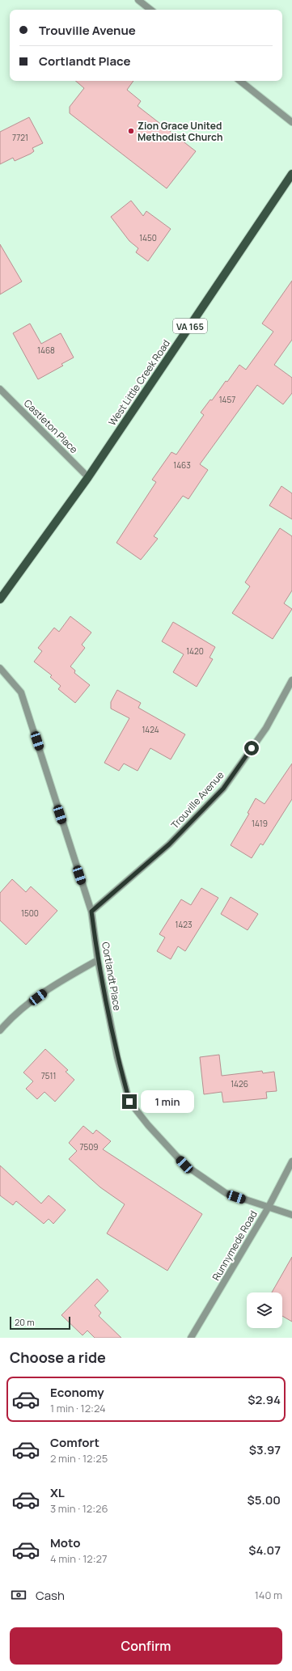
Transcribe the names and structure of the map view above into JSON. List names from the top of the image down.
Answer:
{
  "streets": {
    "main road": ["VA 165", "West Little Creek Road"],
    "street": [
      "Castleton Place",
      "Trouville Avenue",
      "Cortlandt Place",
      "Runnymede Road"
    ]
  },
  "crossings": [
    ["West Little Creek Road", "Castleton Place"],
    ["Trouville Avenue", "Cortlandt Place"],
    ["Cortlandt Place", "Runnymede Road"]
  ],
  "places": ["Zion Grace United Methodist Church"],
  "house_numbers": [
    "7721",
    "1450",
    "1468",
    "1457",
    "1463",
    "1420",
    "1424",
    "1419",
    "1500",
    "1423",
    "7511",
    "1426",
    "7509"
  ],
  "scale_bar": "20 m",
  "page": {
    "banner": ["Trouville Avenue", "Cortlandt Place"],
    "bubble": "1 min",
    "scale": "20 m",
    "heading": "Choose a ride",
    "list": [
      {
        "name": "Economy",
        "note": "1 min · 12:24",
        "value": "$2.94"
      },
      {
        "name": "Comfort",
        "note": "2 min · 12:25",
        "value": "$3.97"
      },
      {
        "name": "XL",
        "note": "3 min · 12:26",
        "value": "$5.00"
      },
      {
        "name": "Moto",
        "note": "4 min · 12:27",
        "value": "$4.07"
      }
    ],
    "pay": ["Cash", "140 m"],
    "buttons": "Confirm"
  }
}
